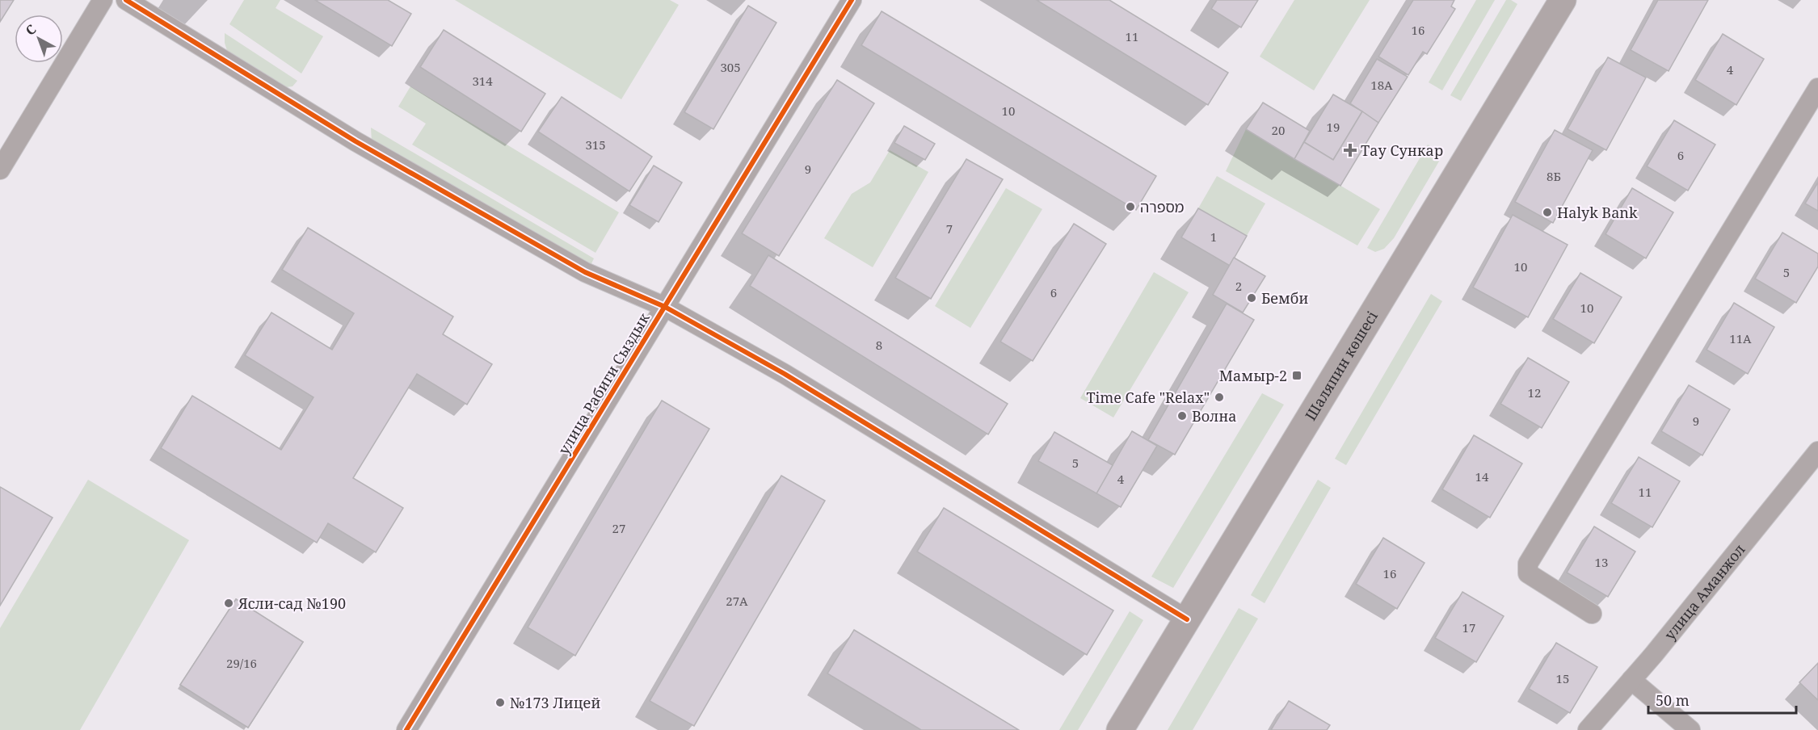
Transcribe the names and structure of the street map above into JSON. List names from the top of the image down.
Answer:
{
  "streets": {
    "main road": ["Шаляпин көшесі"],
    "street": ["улица Рабиги Сыздык", "улица Аманжол"]
  },
  "places": {
    "health": ["Тау Сункар"],
    "other": [
      "מספרה",
      "Halyk Bank",
      "Бемби",
      "Time Cafe \"Relax\"",
      "Волна",
      "Ясли-сад №190",
      "№173 Лицей"
    ],
    "transit": ["Мамыр-2"]
  },
  "house_numbers": [
    "16",
    "11",
    "305",
    "4",
    "314",
    "18А",
    "10",
    "19",
    "20",
    "315",
    "6",
    "9",
    "8Б",
    "7",
    "1",
    "10",
    "5",
    "2",
    "6",
    "10",
    "11А",
    "8",
    "12",
    "9",
    "5",
    "14",
    "4",
    "11",
    "27",
    "13",
    "16",
    "27А",
    "17",
    "29/16",
    "15"
  ],
  "scale_bar": "50 m",
  "north": "top left"
}
